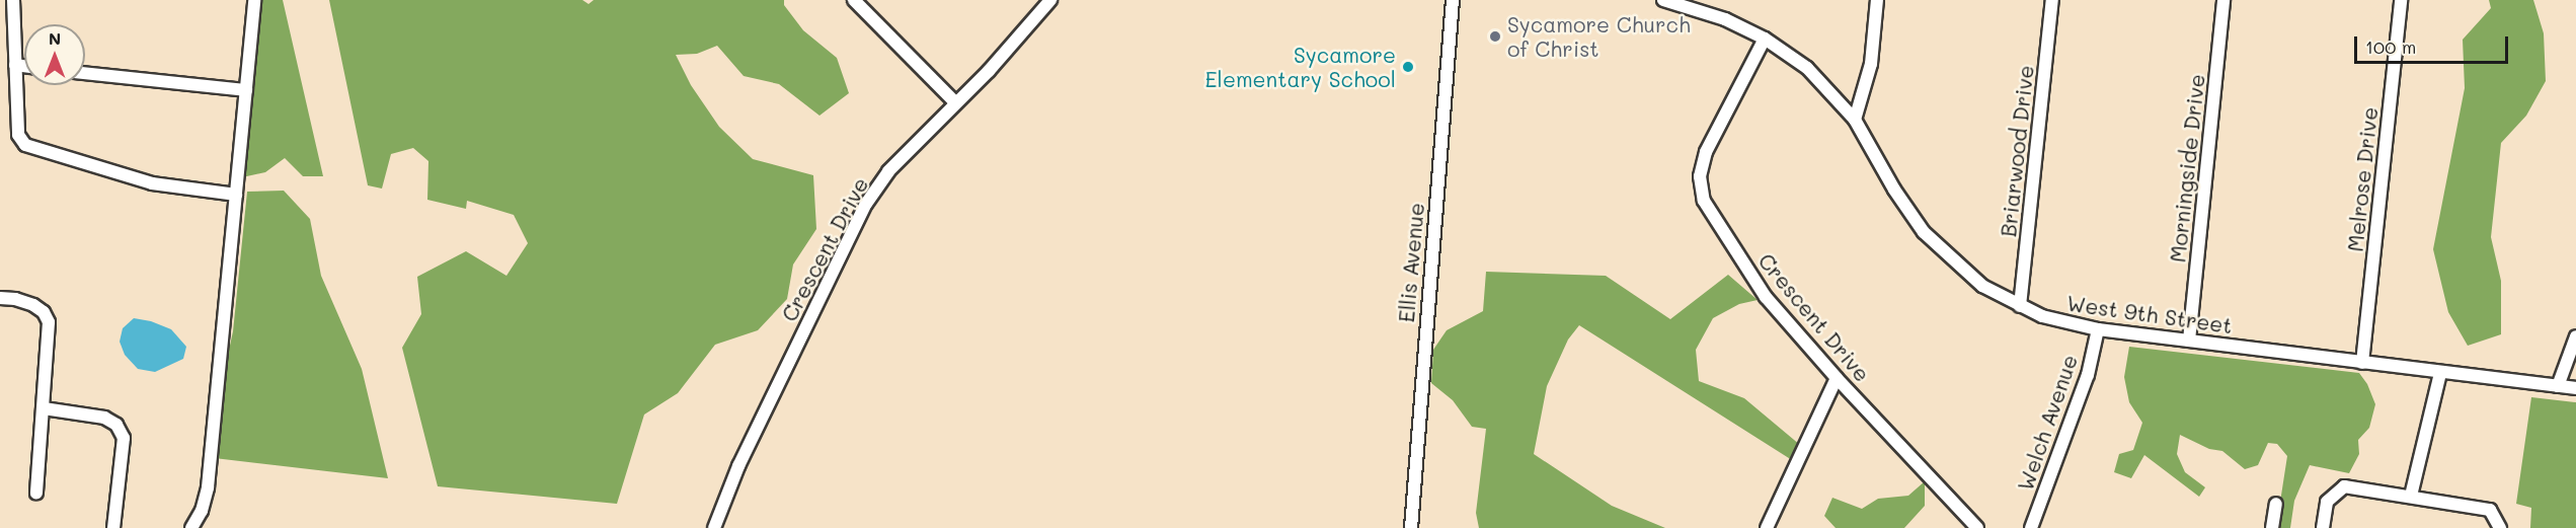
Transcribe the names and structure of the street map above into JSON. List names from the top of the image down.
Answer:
{
  "streets": {
    "street": [
      "Briarwood Drive",
      "Morningside Drive",
      "Melrose Drive",
      "Crescent Drive",
      "Ellis Avenue",
      "West 9th Street",
      "Welch Avenue"
    ]
  },
  "crossings": [
    ["Briarwood Drive", "West 9th Street"],
    ["Morningside Drive", "West 9th Street"],
    ["Melrose Drive", "West 9th Street"],
    ["Crescent Drive", "West 9th Street"],
    ["West 9th Street", "Welch Avenue"]
  ],
  "places": ["Sycamore Church of Christ", "Sycamore Elementary School"],
  "scale_bar": "100 m",
  "north": "top"
}
